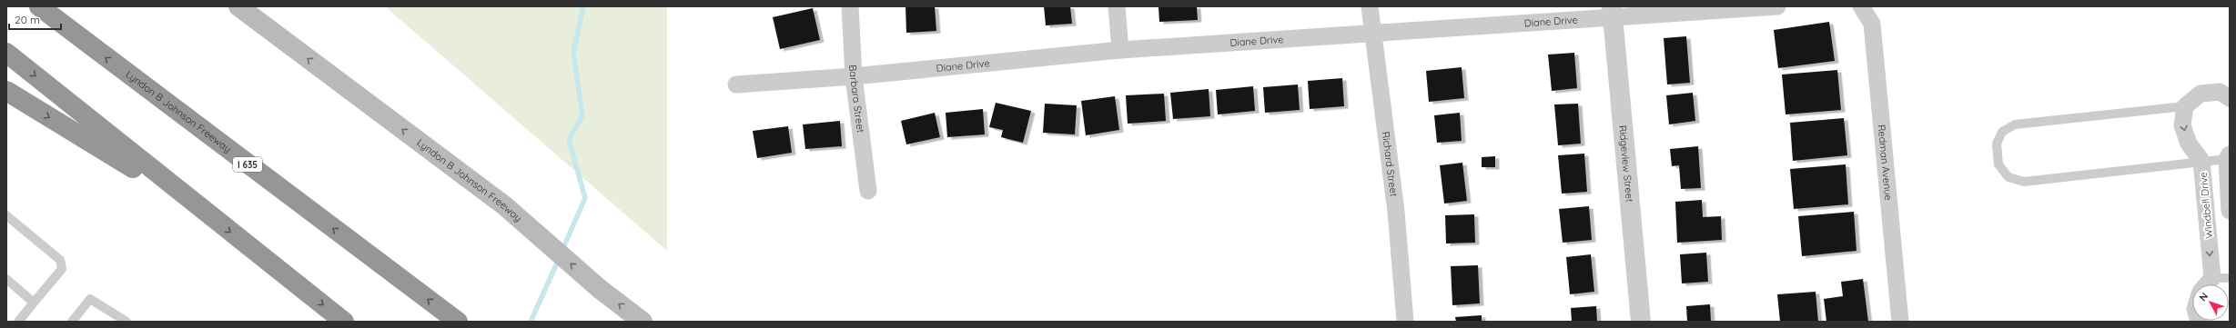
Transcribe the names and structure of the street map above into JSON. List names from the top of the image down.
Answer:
{
  "streets": {
    "highway": ["Lyndon B Johnson Freeway", "I 635"],
    "street": [
      "Diane Drive",
      "Barbara Street",
      "Redman Avenue",
      "Richard Street",
      "Ridgeview Street",
      "Windbell Drive"
    ]
  },
  "crossings": [
    ["Diane Drive", "Barbara Street"],
    ["Diane Drive", "Richard Street"],
    ["Diane Drive", "Ridgeview Street"]
  ],
  "one_way": ["Windbell Drive"],
  "scale_bar": "20 m",
  "north": "top left"
}
